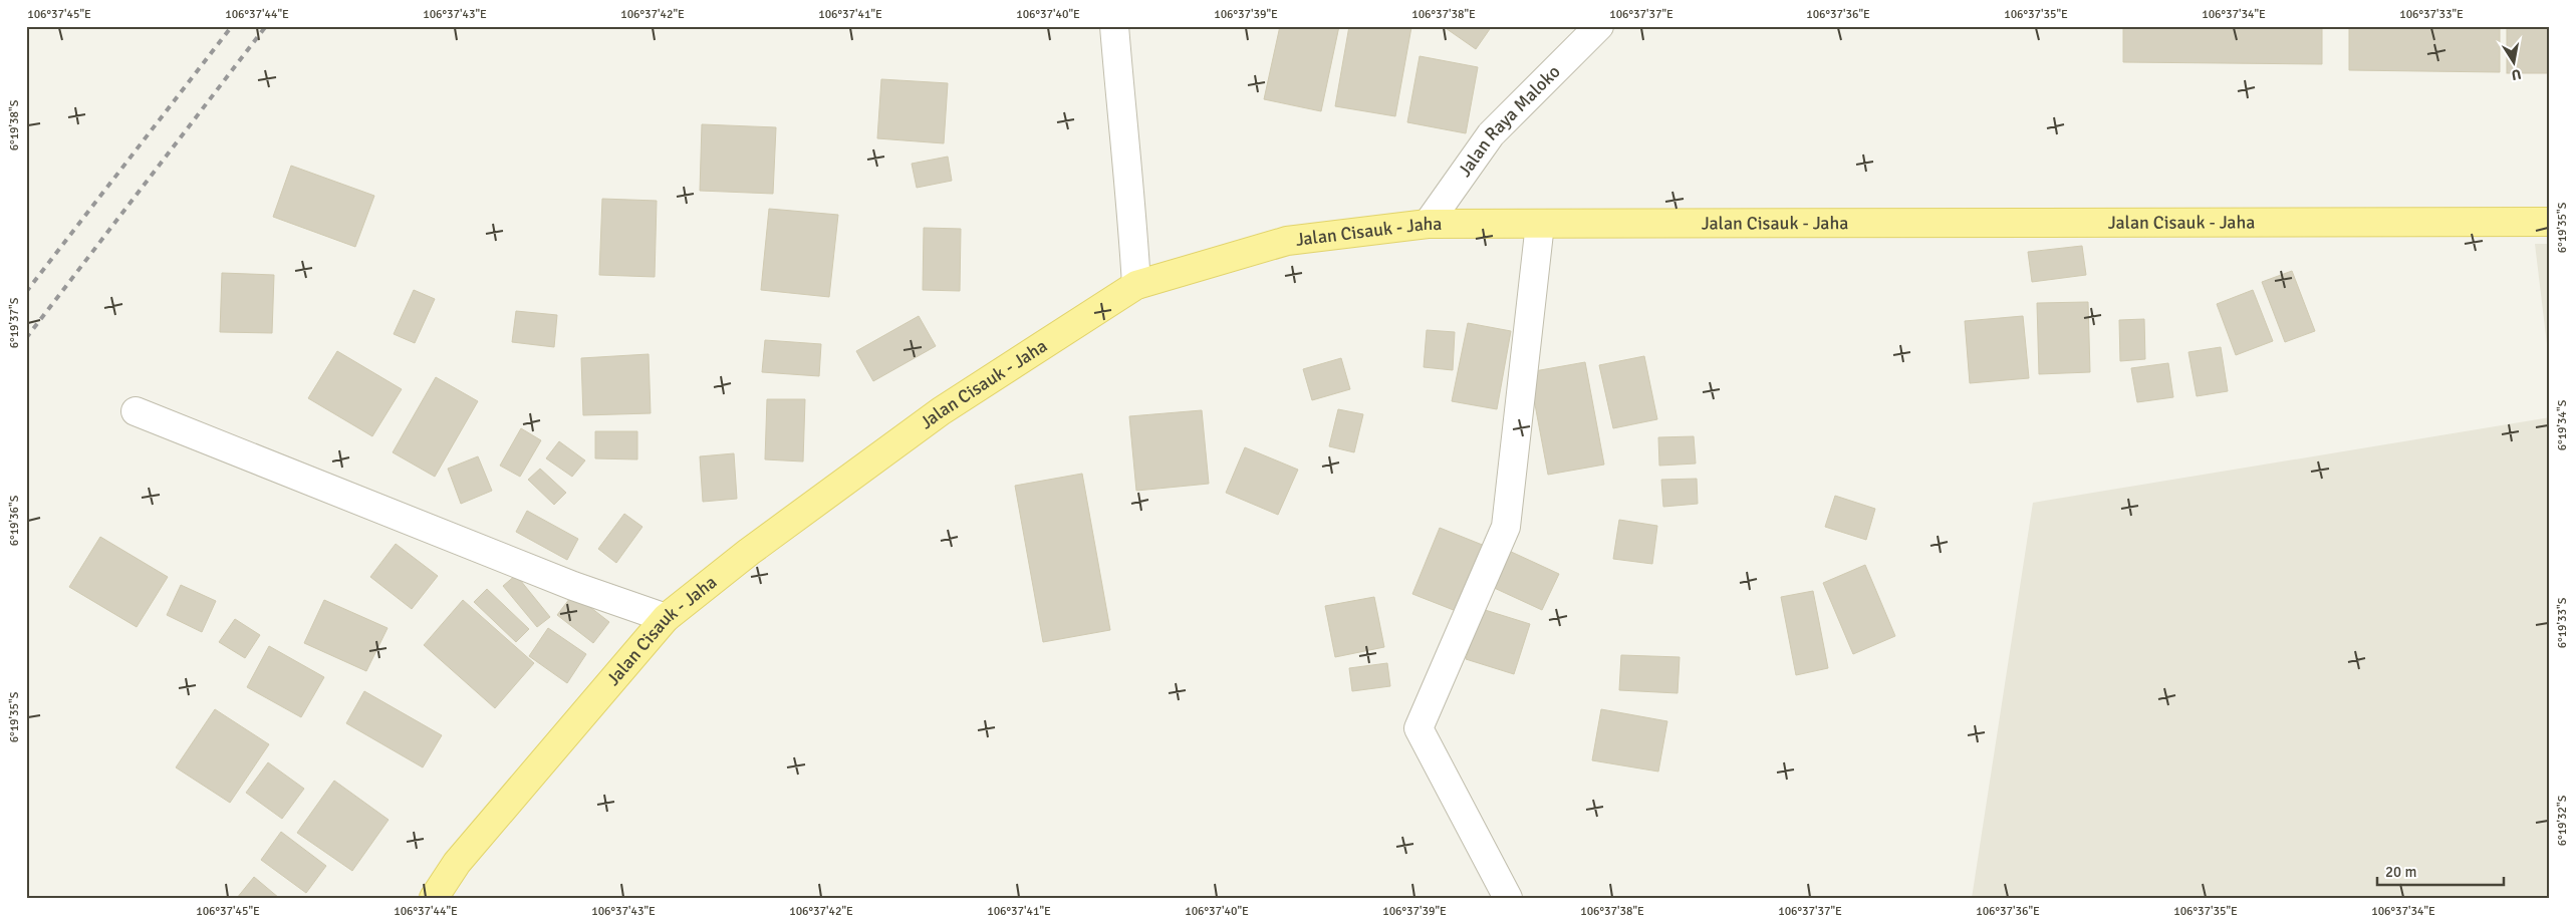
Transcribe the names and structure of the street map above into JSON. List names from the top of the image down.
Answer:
{
  "streets": {
    "main road": ["Jalan Cisauk - Jaha"],
    "street": ["Jalan Raya Maloko"]
  },
  "crossings": [
    ["Jalan Raya Maloko", "Jalan Cisauk - Jaha"]
  ],
  "scale_bar": "20 m",
  "north": "bottom",
  "coordinates": [
    "106°37'45\"E",
    "106°37'44\"E",
    "106°37'43\"E",
    "106°37'42\"E",
    "106°37'41\"E",
    "106°37'40\"E",
    "106°37'39\"E",
    "106°37'38\"E",
    "106°37'37\"E",
    "106°37'36\"E",
    "106°37'35\"E",
    "106°37'34\"E",
    "106°37'33\"E",
    "6°19'38\"S",
    "6°19'35\"S",
    "6°19'37\"S",
    "6°19'34\"S",
    "6°19'36\"S",
    "6°19'33\"S",
    "6°19'32\"S"
  ]
}
